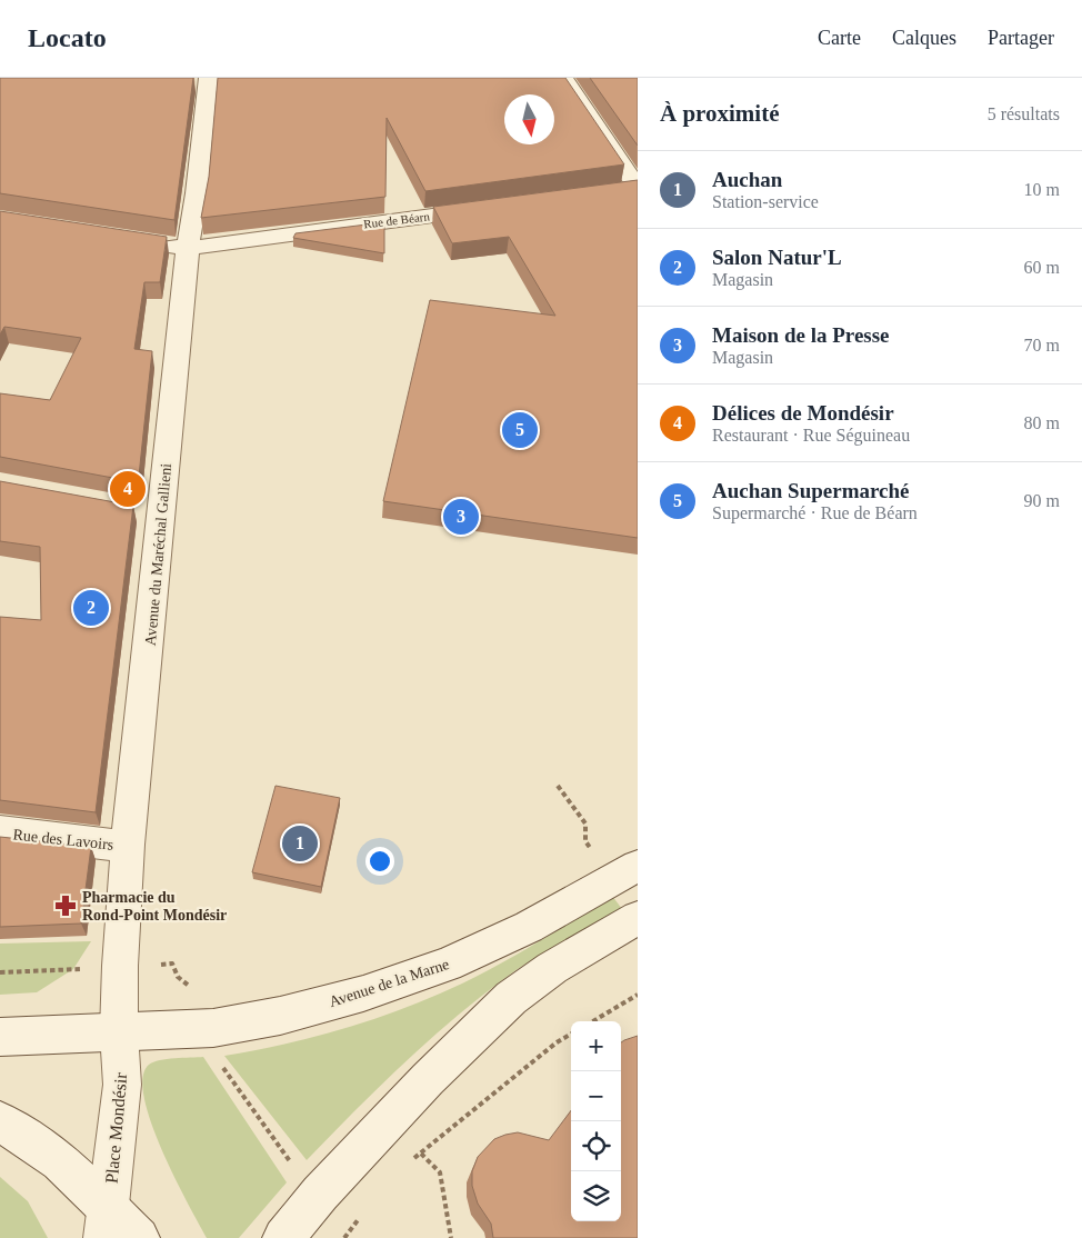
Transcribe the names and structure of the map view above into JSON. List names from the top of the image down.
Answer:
{
  "streets": {
    "street": [
      "Rue de Béarn",
      "Avenue du Maréchal Gallieni",
      "Rue des Lavoirs",
      "Avenue de la Marne",
      "Place Mondésir"
    ]
  },
  "crossings": [
    ["Rue de Béarn", "Avenue du Maréchal Gallieni"],
    ["Avenue du Maréchal Gallieni", "Rue des Lavoirs"],
    ["Avenue du Maréchal Gallieni", "Avenue de la Marne"],
    ["Avenue du Maréchal Gallieni", "Place Mondésir"],
    ["Avenue de la Marne", "Place Mondésir"]
  ],
  "places": {
    "pharmacy": ["Pharmacie du Rond-Point Mondésir"]
  },
  "north": "bottom",
  "page": {
    "header": "Locato",
    "nav": ["Carte", "Calques", "Partager"],
    "heading": ["À proximité", "5 résultats"],
    "list": [
      {
        "mark": "1",
        "name": "Auchan",
        "note": "Station-service",
        "value": "10 m"
      },
      {
        "mark": "2",
        "name": "Salon Natur'L",
        "note": "Magasin",
        "value": "60 m"
      },
      {
        "mark": "3",
        "name": "Maison de la Presse",
        "note": "Magasin",
        "value": "70 m"
      },
      {
        "mark": "4",
        "name": "Délices de Mondésir",
        "note": "Restaurant · Rue Séguineau",
        "value": "80 m"
      },
      {
        "mark": "5",
        "name": "Auchan Supermarché",
        "note": "Supermarché · Rue de Béarn",
        "value": "90 m"
      }
    ],
    "pins": [
      "5",
      "4",
      "3",
      "2",
      "1"
    ],
    "map_buttons": ["+", "−"]
  }
}
